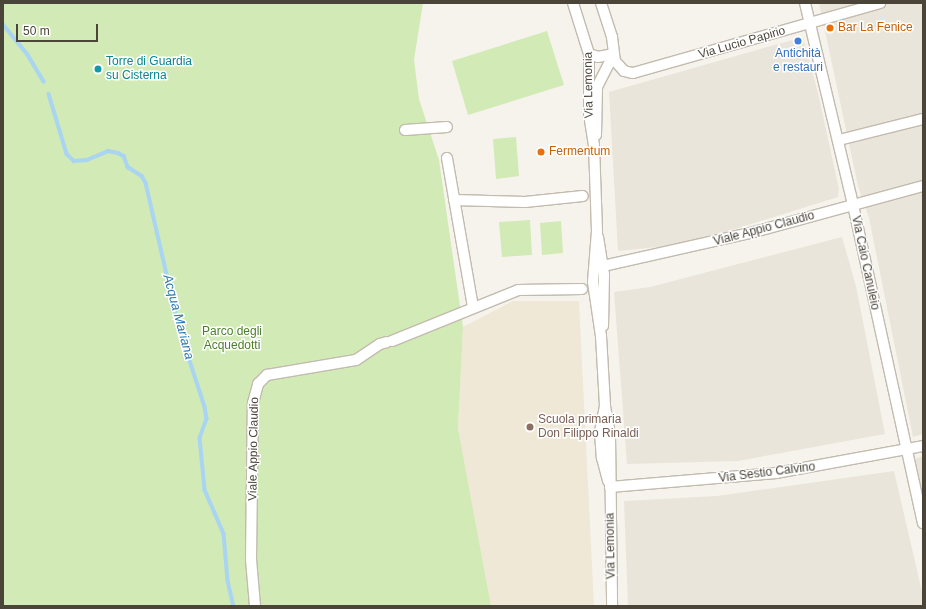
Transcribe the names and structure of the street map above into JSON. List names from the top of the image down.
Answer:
{
  "streets": {
    "street": [
      "Via Lucio Papirio",
      "Via Lemonia",
      "Viale Appio Claudio",
      "Via Caio Canuleio",
      "Via Sestio Calvino"
    ]
  },
  "crossings": [
    ["Via Lucio Papirio", "Via Lemonia"],
    ["Via Lucio Papirio", "Via Caio Canuleio"],
    ["Via Lemonia", "Viale Appio Claudio"],
    ["Via Lemonia", "Via Sestio Calvino"],
    ["Viale Appio Claudio", "Via Caio Canuleio"],
    ["Via Caio Canuleio", "Via Sestio Calvino"]
  ],
  "water": ["Acqua Mariana"],
  "parks": ["Parco degli Acquedotti"],
  "places": [
    "Bar La Fenice",
    "Antichità e restauri",
    "Torre di Guardia su Cisterna",
    "Fermentum",
    "Scuola primaria Don Filippo Rinaldi"
  ],
  "scale_bar": "50 m"
}
